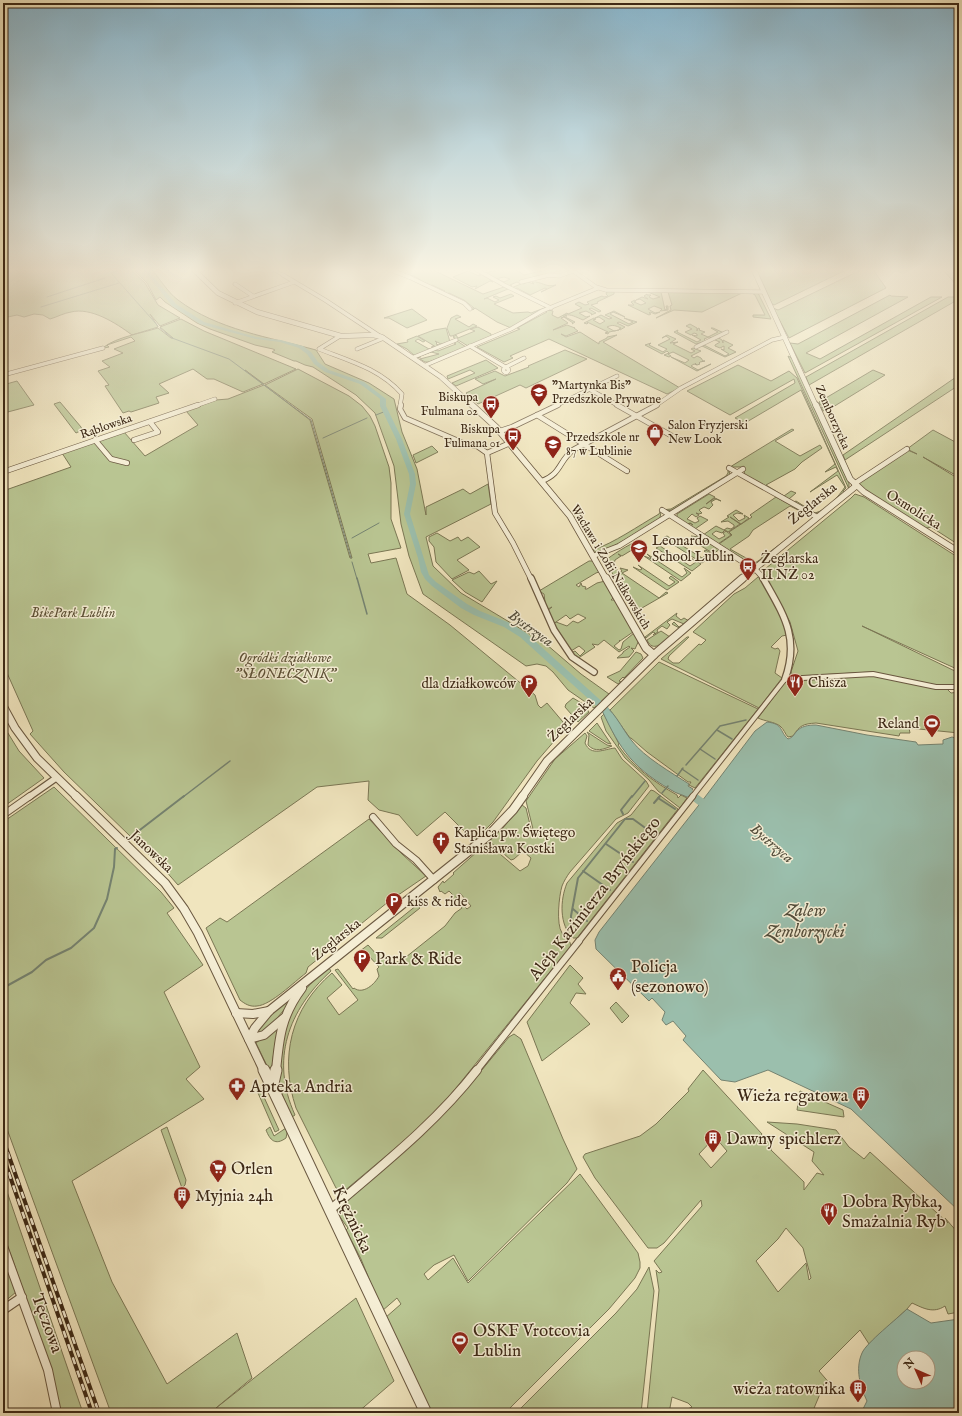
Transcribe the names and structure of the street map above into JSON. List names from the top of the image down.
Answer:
{
  "streets": {
    "street": [
      "Zemborzycka",
      "Rąblowska",
      "Żeglarska",
      "Osmolicka",
      "Wacława i Zofii Nałkowskich",
      "Janowska",
      "Aleja Kazimierza Bryńskiego",
      "Krężnicka",
      "Tęczowa"
    ]
  },
  "crossings": [
    ["Zemborzycka", "Żeglarska"],
    ["Zemborzycka", "Osmolicka"],
    ["Żeglarska", "Osmolicka"],
    ["Żeglarska", "Wacława i Zofii Nałkowskich"],
    ["Żeglarska", "Janowska"],
    ["Żeglarska", "Aleja Kazimierza Bryńskiego"],
    ["Żeglarska", "Krężnicka"],
    ["Janowska", "Krężnicka"],
    ["Aleja Kazimierza Bryńskiego", "Krężnicka"]
  ],
  "water": ["Bystrzyca", "Zalew Zemborzycki"],
  "parks": ["BikePark Lublin", "Ogródki działkowe \"SŁONECZNIK\""],
  "places": {
    "school or university": ["\"Martynka Bis\" Przedszkole Prywatne", "Przedszkole nr 87 w Lublinie", "Leonardo School Lublin"],
    "bus stop": ["Biskupa Fulmana 02", "Biskupa Fulmana 01", "Żeglarska II NŻ 02"],
    "shop": ["Salon Fryzjerski New Look"],
    "restaurant": ["Chisza", "Dobra Rybka, Smażalnia Ryb"],
    "parking": ["dla działkowców", "kiss & ride", "Park & Ride"],
    "sports": ["Reland", "OSKF Vrotcovia Lublin"],
    "church": ["Kaplica pw. Świętego Stanisława Kostki"],
    "public building": ["Policja (sezonowo)"],
    "pharmacy": ["Apteka Andria"],
    "building": [
      "Wieża regatowa",
      "Dawny spichlerz",
      "Myjnia 24h",
      "wieża ratownika"
    ],
    "supermarket": ["Orlen"]
  },
  "north": "top left"
}
